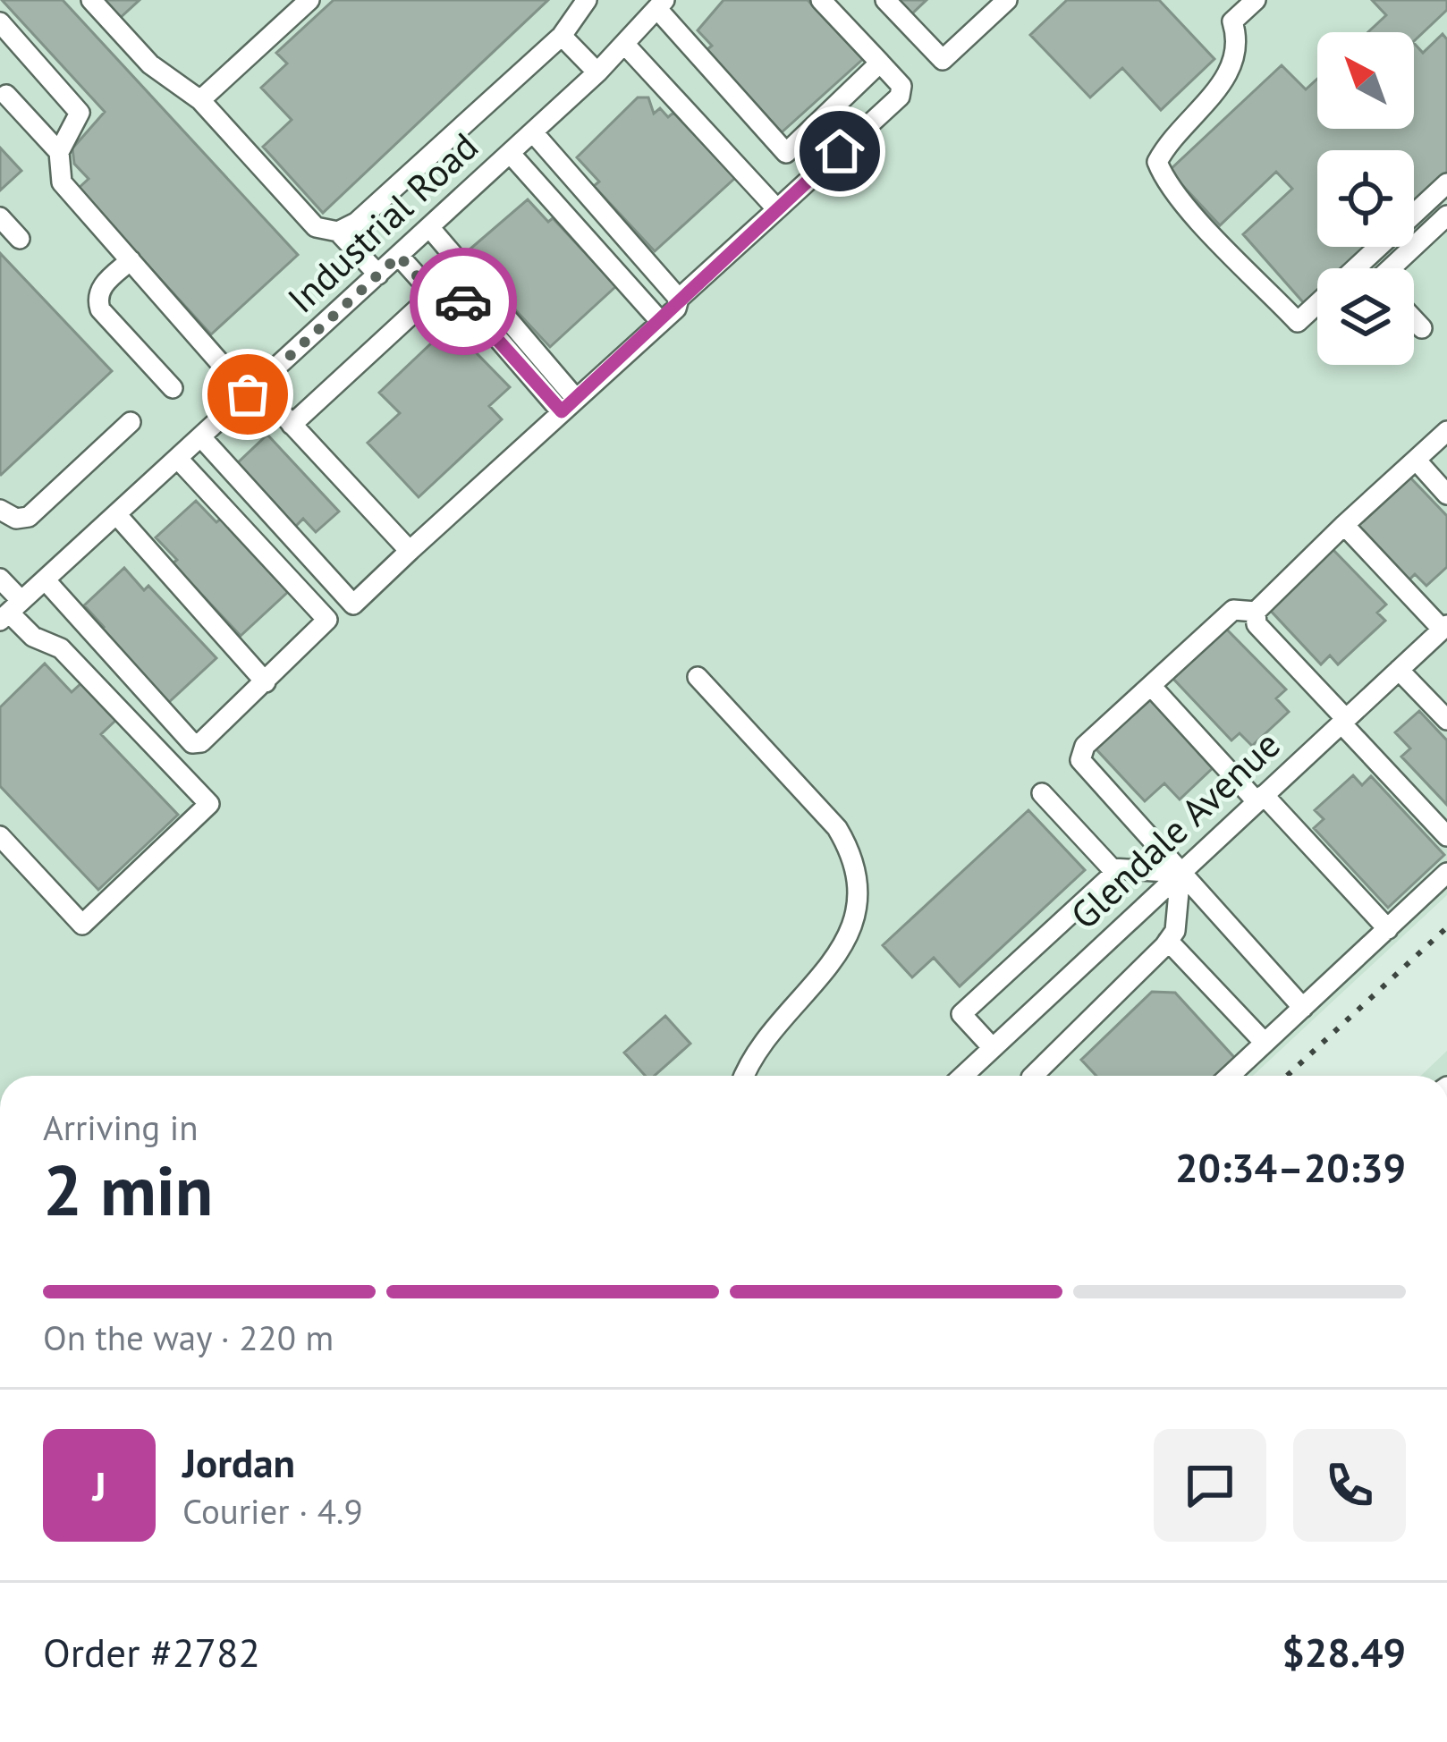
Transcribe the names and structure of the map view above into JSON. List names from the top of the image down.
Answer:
{
  "streets": {
    "street": ["Industrial Road", "Glendale Avenue"]
  },
  "north": "top left",
  "page": {
    "heading": ["2 min", "Arriving in", "20:34–20:39"],
    "panel": [
      "Jordan",
      "Courier · 4.9",
      "Order #2782",
      "$28.49"
    ],
    "bar": "On the way · 220 m",
    "round": "J"
  }
}
